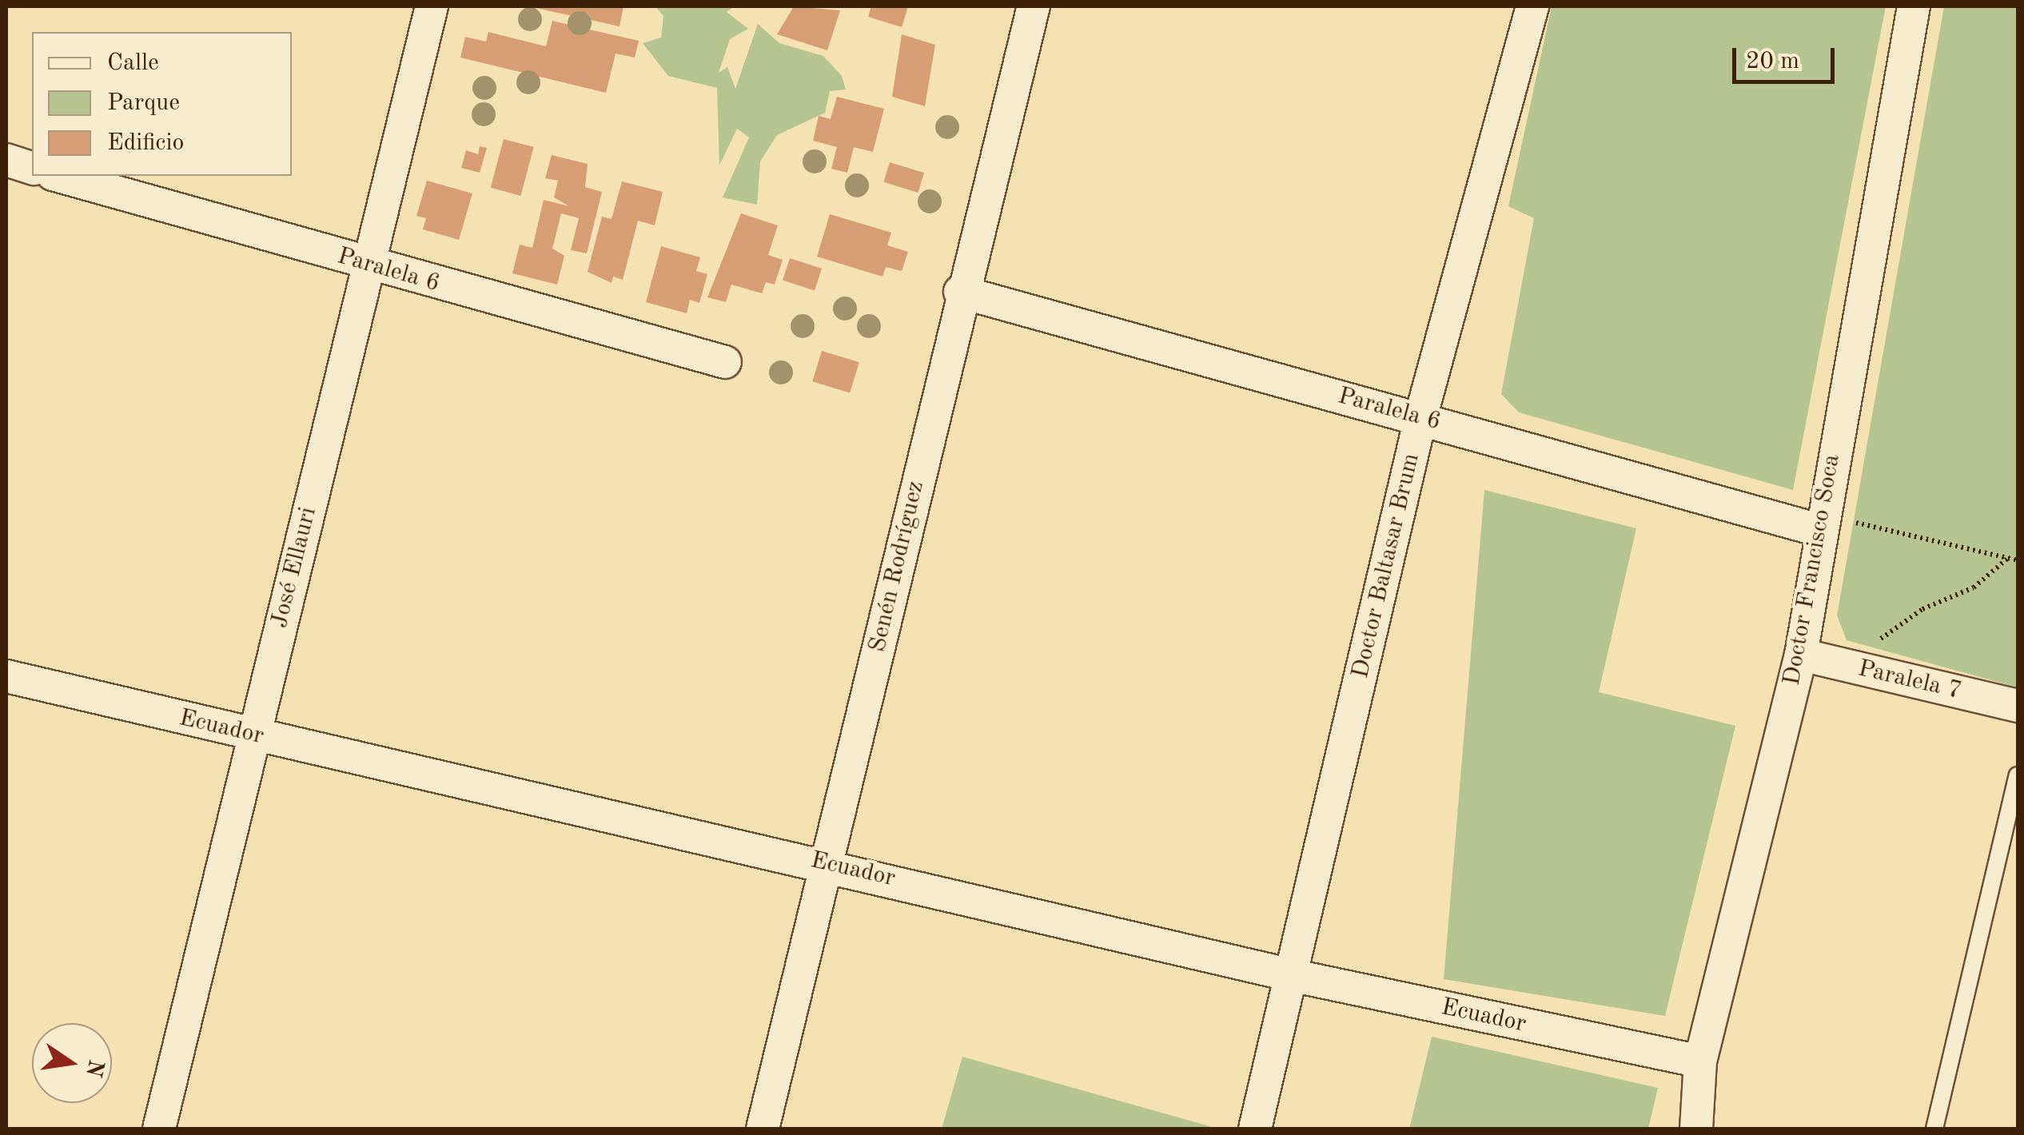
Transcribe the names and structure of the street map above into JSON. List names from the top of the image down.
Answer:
{
  "streets": {
    "street": [
      "Paralela 6",
      "Doctor Baltasar Brum",
      "Senén Rodríguez",
      "José Ellauri",
      "Doctor Francisco Soca",
      "Paralela 7",
      "Ecuador"
    ]
  },
  "crossings": [
    ["Paralela 6", "Doctor Baltasar Brum"],
    ["Paralela 6", "Senén Rodríguez"],
    ["Paralela 6", "José Ellauri"],
    ["Paralela 6", "Doctor Francisco Soca"],
    ["Doctor Baltasar Brum", "Ecuador"],
    ["Senén Rodríguez", "Ecuador"],
    ["José Ellauri", "Ecuador"],
    ["Doctor Francisco Soca", "Paralela 7"],
    ["Doctor Francisco Soca", "Ecuador"]
  ],
  "legend": ["Calle", "Parque", "Edificio"],
  "scale_bar": "20 m",
  "north": "right"
}
